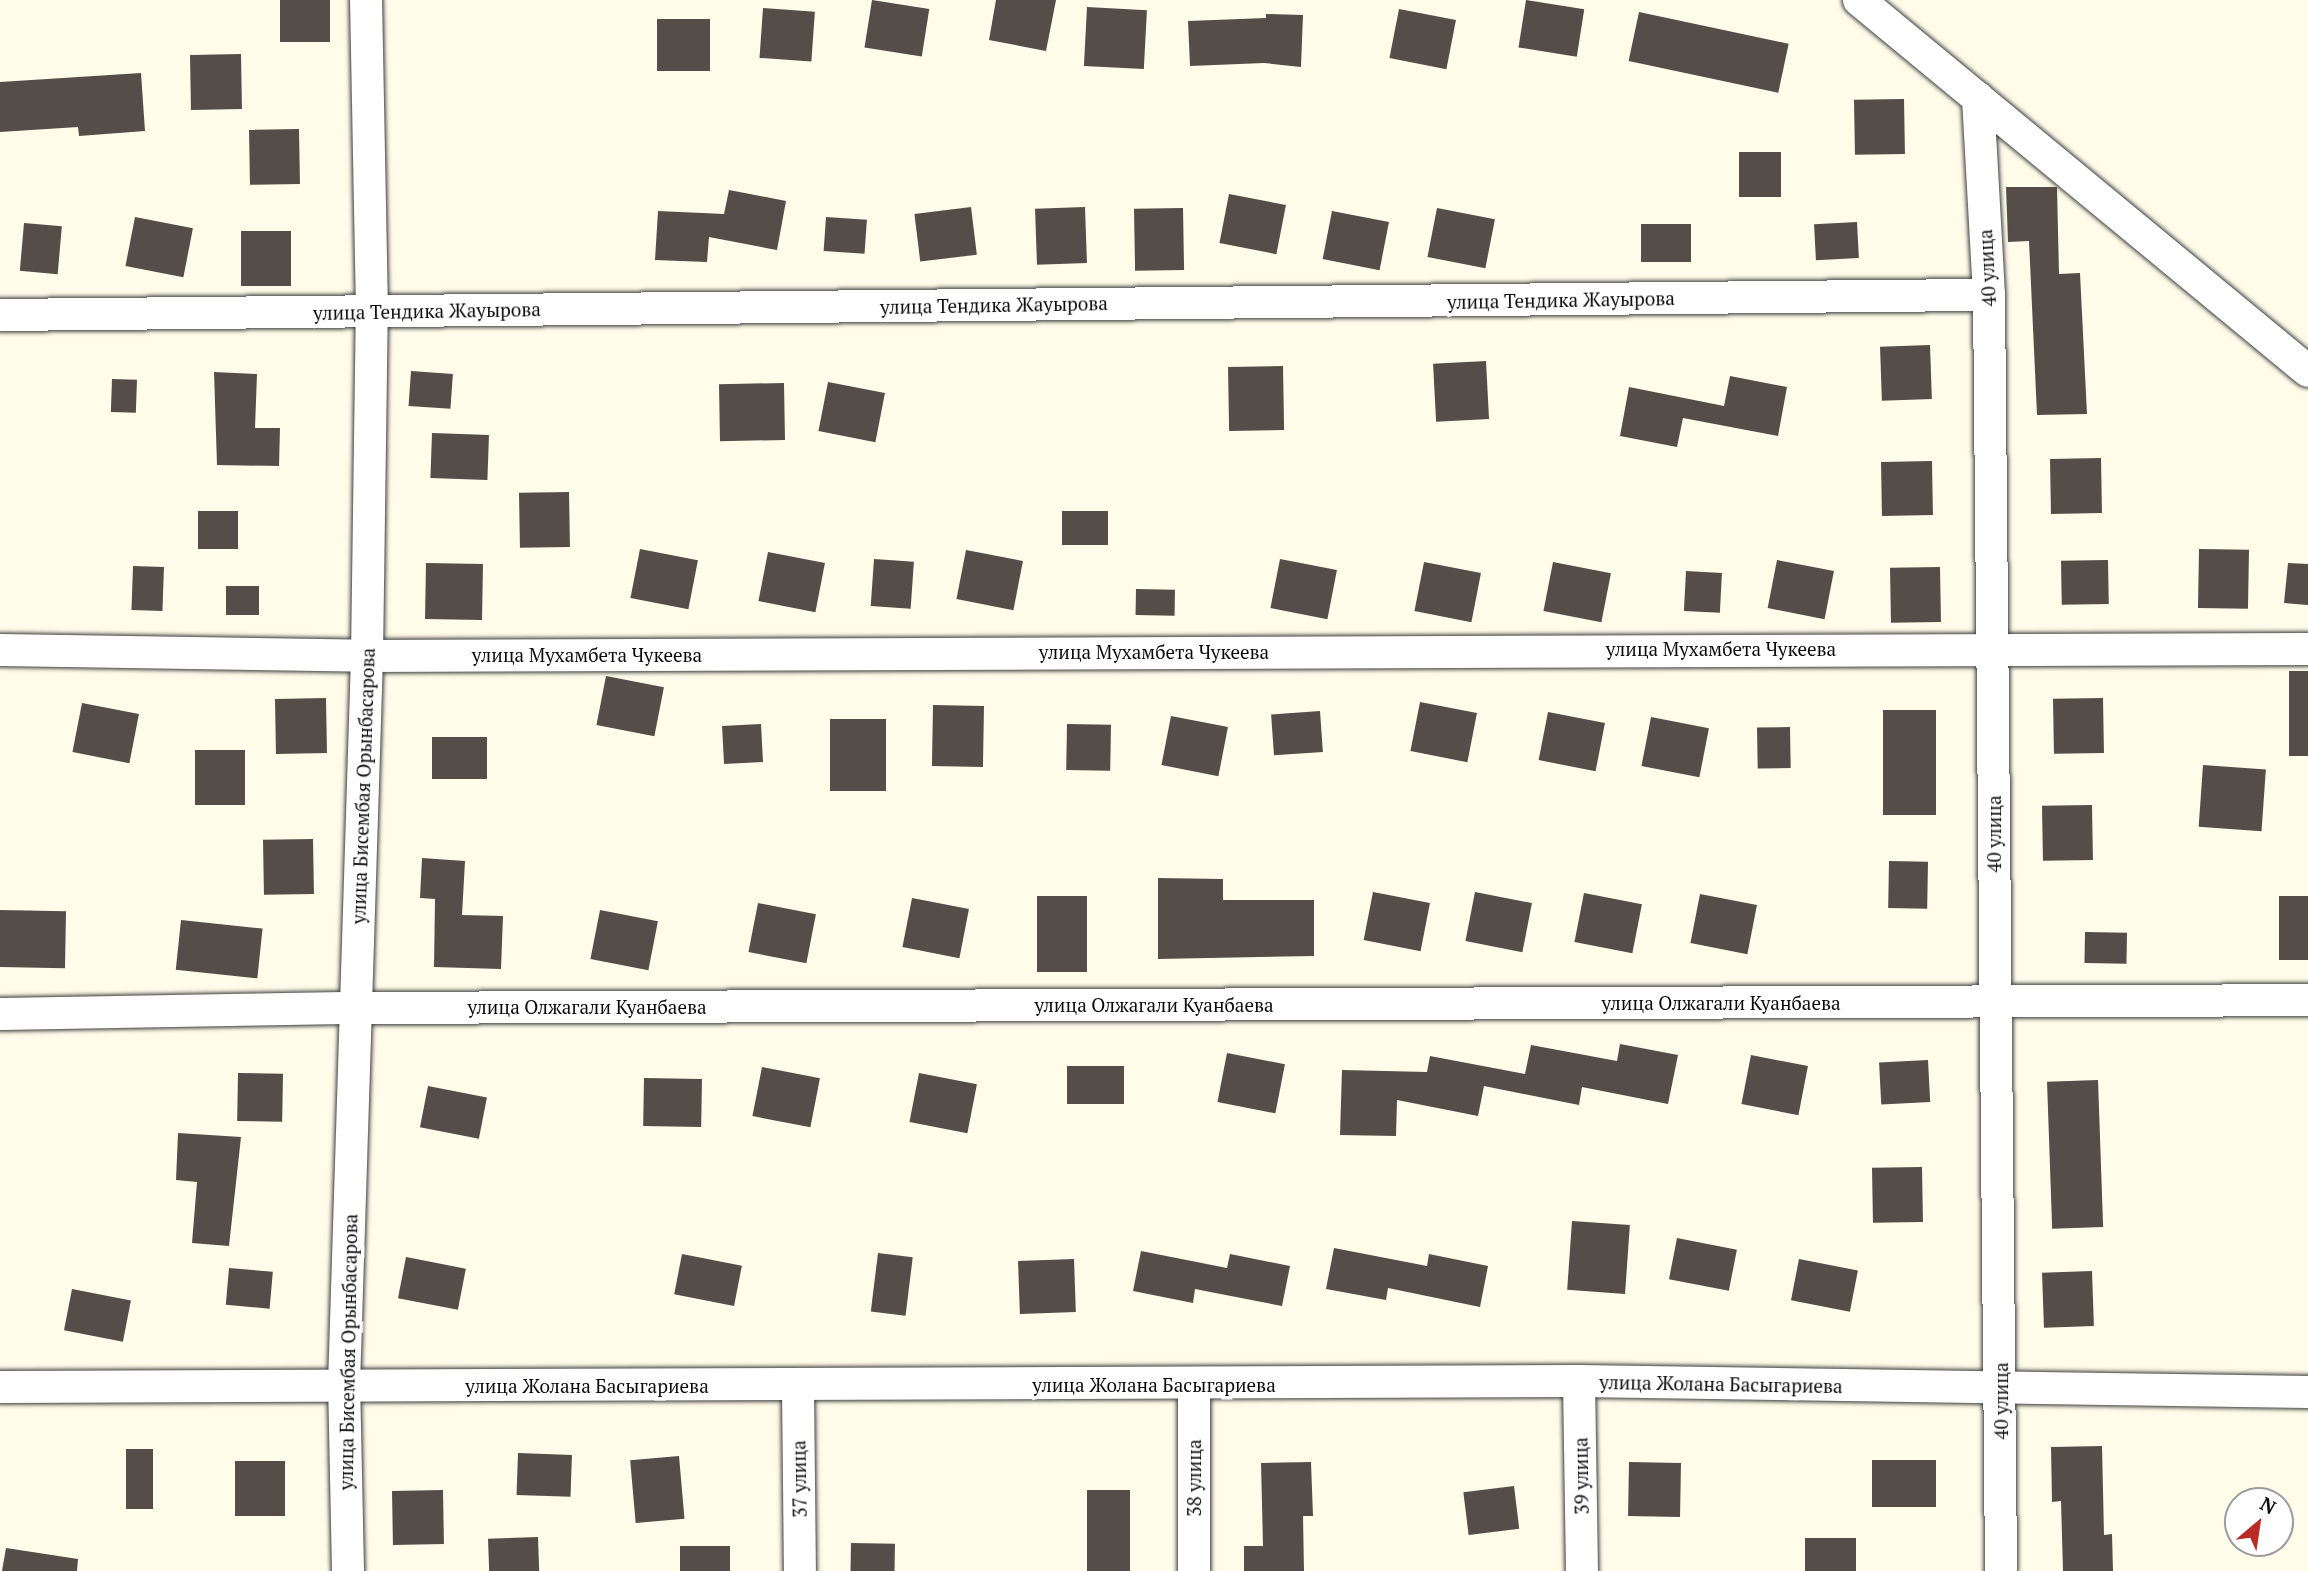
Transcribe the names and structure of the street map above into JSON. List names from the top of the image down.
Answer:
{
  "streets": {
    "street": [
      "40 улица",
      "улица Тендика Жауырова",
      "улица Мухамбета Чукеева",
      "улица Бисембая Орынбасарова",
      "улица Олжагали Куанбаева",
      "улица Жолана Басыгариева",
      "39 улица",
      "38 улица",
      "37 улица"
    ]
  },
  "crossings": [
    ["40 улица", "улица Тендика Жауырова"],
    ["40 улица", "улица Мухамбета Чукеева"],
    ["40 улица", "улица Олжагали Куанбаева"],
    ["40 улица", "улица Жолана Басыгариева"],
    ["улица Тендика Жауырова", "улица Бисембая Орынбасарова"],
    ["улица Мухамбета Чукеева", "улица Бисембая Орынбасарова"],
    ["улица Бисембая Орынбасарова", "улица Олжагали Куанбаева"],
    ["улица Бисембая Орынбасарова", "улица Жолана Басыгариева"],
    ["улица Жолана Басыгариева", "39 улица"],
    ["улица Жолана Басыгариева", "38 улица"],
    ["улица Жолана Басыгариева", "37 улица"]
  ],
  "north": "top right"
}
